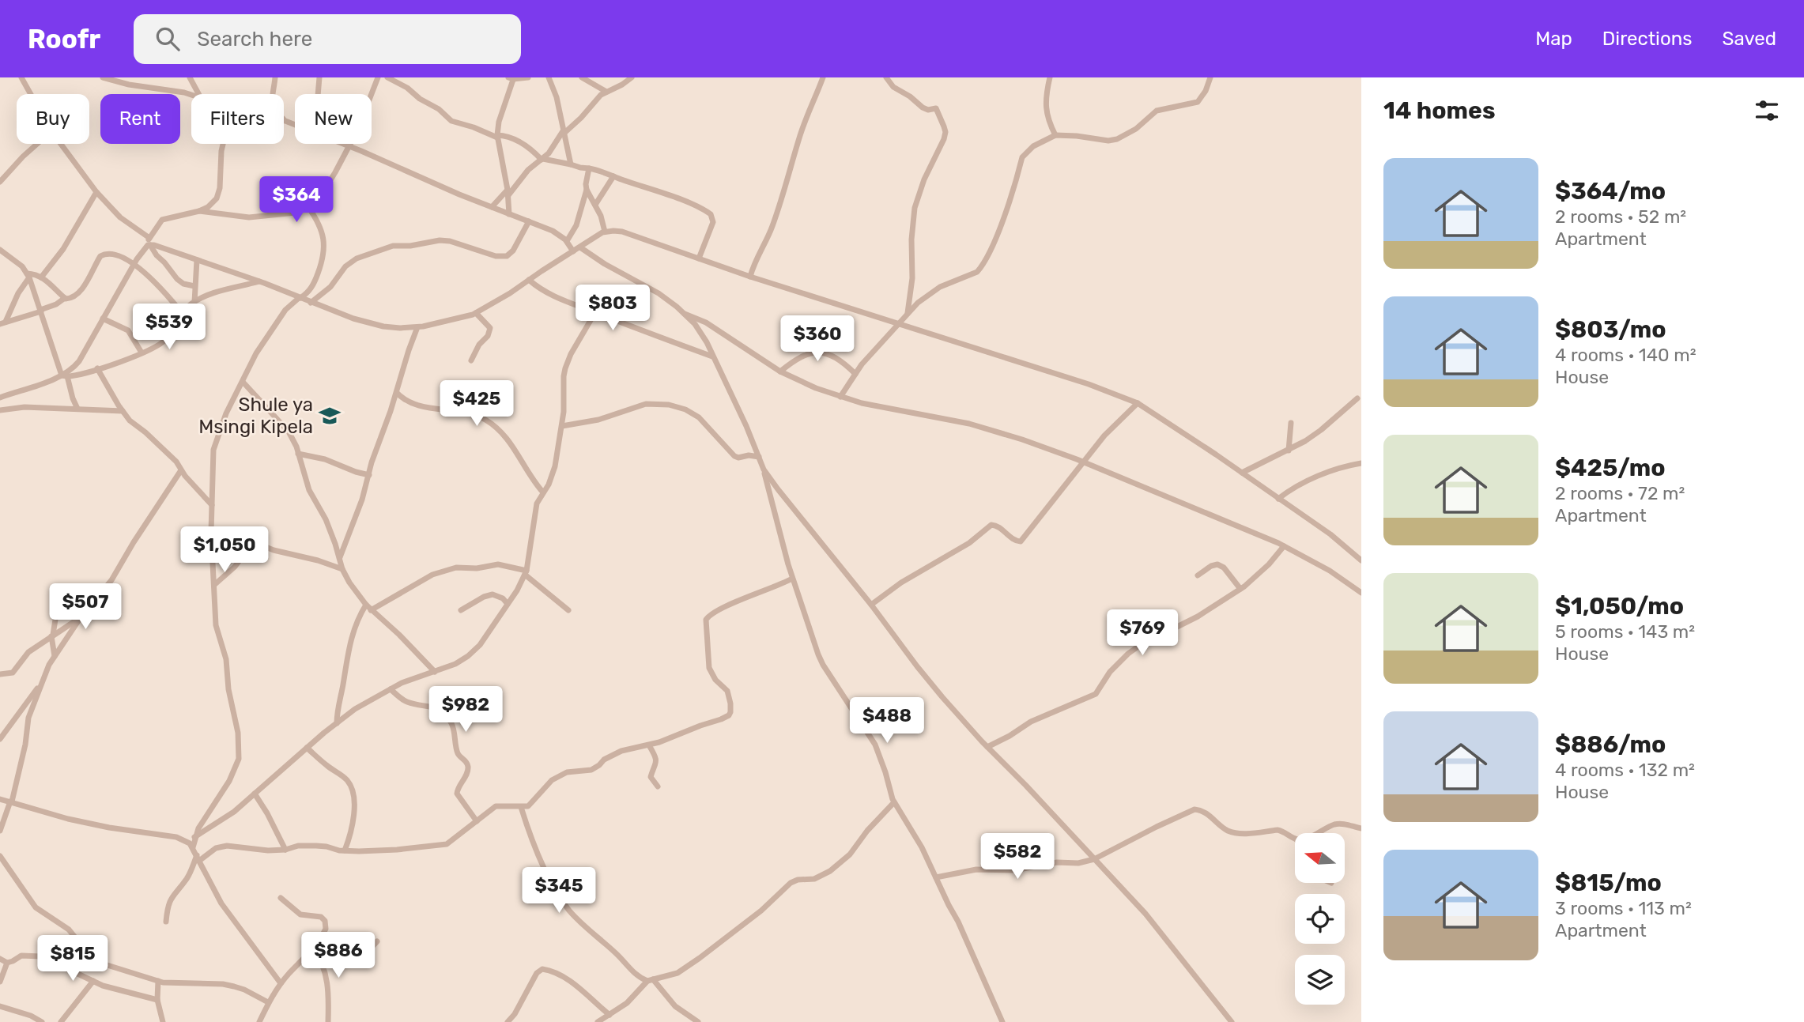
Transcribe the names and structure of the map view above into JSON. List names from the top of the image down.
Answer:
{
  "places": {
    "school or university": ["Shule ya Msingi Kipela"]
  },
  "north": "left",
  "page": {
    "header": "Roofr",
    "search": "Search here",
    "nav": ["Map", "Directions", "Saved"],
    "heading": "14 homes",
    "chip": [
      "Buy",
      "Rent",
      "Filters",
      "New"
    ],
    "list": [
      {
        "name": "$364/mo",
        "note": "2 rooms · 52 m² · Apartment"
      },
      {
        "name": "$803/mo",
        "note": "4 rooms · 140 m² · House"
      },
      {
        "name": "$425/mo",
        "note": "2 rooms · 72 m² · Apartment"
      },
      {
        "name": "$1,050/mo",
        "note": "5 rooms · 143 m² · House"
      },
      {
        "name": "$886/mo",
        "note": "4 rooms · 132 m² · House"
      },
      {
        "name": "$815/mo",
        "note": "3 rooms · 113 m² · Apartment"
      }
    ],
    "price": [
      "$364",
      "$803",
      "$539",
      "$360",
      "$425",
      "$1,050",
      "$507",
      "$769",
      "$982",
      "$488",
      "$582",
      "$345",
      "$886",
      "$815"
    ]
  }
}
